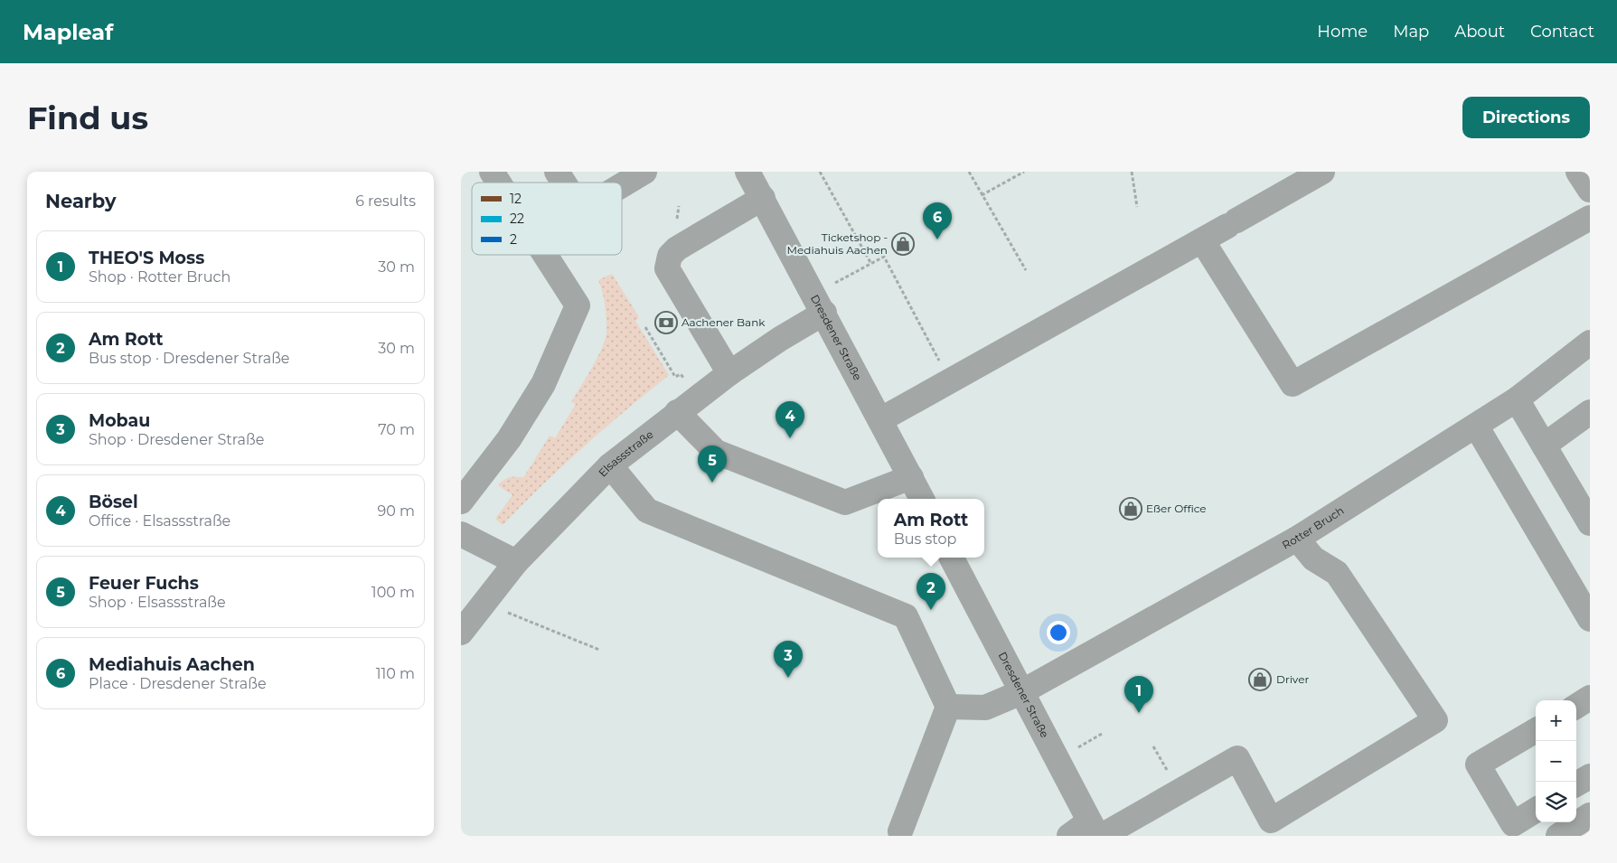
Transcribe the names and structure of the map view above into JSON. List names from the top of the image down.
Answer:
{
  "streets": {
    "street": ["Dresdener Straße", "Elsassstraße", "Rotter Bruch"]
  },
  "crossings": [
    ["Dresdener Straße", "Elsassstraße"],
    ["Dresdener Straße", "Rotter Bruch"]
  ],
  "places": {
    "shop": ["Ticketshop - Mediahuis Aachen", "Eßer Office", "Driver"],
    "bank": ["Aachener Bank"]
  },
  "legend": ["12", "22", "2"],
  "page": {
    "header": "Mapleaf",
    "nav": [
      "Home",
      "Map",
      "About",
      "Contact"
    ],
    "buttons": "Directions",
    "title": "Find us",
    "heading": ["Nearby", "6 results"],
    "pins": [
      "6",
      "4",
      "5",
      "2",
      "3",
      "1"
    ],
    "list": [
      {
        "mark": "1",
        "name": "THEO'S Moss",
        "note": "Shop · Rotter Bruch",
        "value": "30 m"
      },
      {
        "mark": "2",
        "name": "Am Rott",
        "note": "Bus stop · Dresdener Straße",
        "value": "30 m"
      },
      {
        "mark": "3",
        "name": "Mobau",
        "note": "Shop · Dresdener Straße",
        "value": "70 m"
      },
      {
        "mark": "4",
        "name": "Bösel",
        "note": "Office · Elsassstraße",
        "value": "90 m"
      },
      {
        "mark": "5",
        "name": "Feuer Fuchs",
        "note": "Shop · Elsassstraße",
        "value": "100 m"
      },
      {
        "mark": "6",
        "name": "Mediahuis Aachen",
        "note": "Place · Dresdener Straße",
        "value": "110 m"
      }
    ],
    "popup": ["Am Rott", "Bus stop"],
    "map_buttons": ["+", "−"]
  }
}
